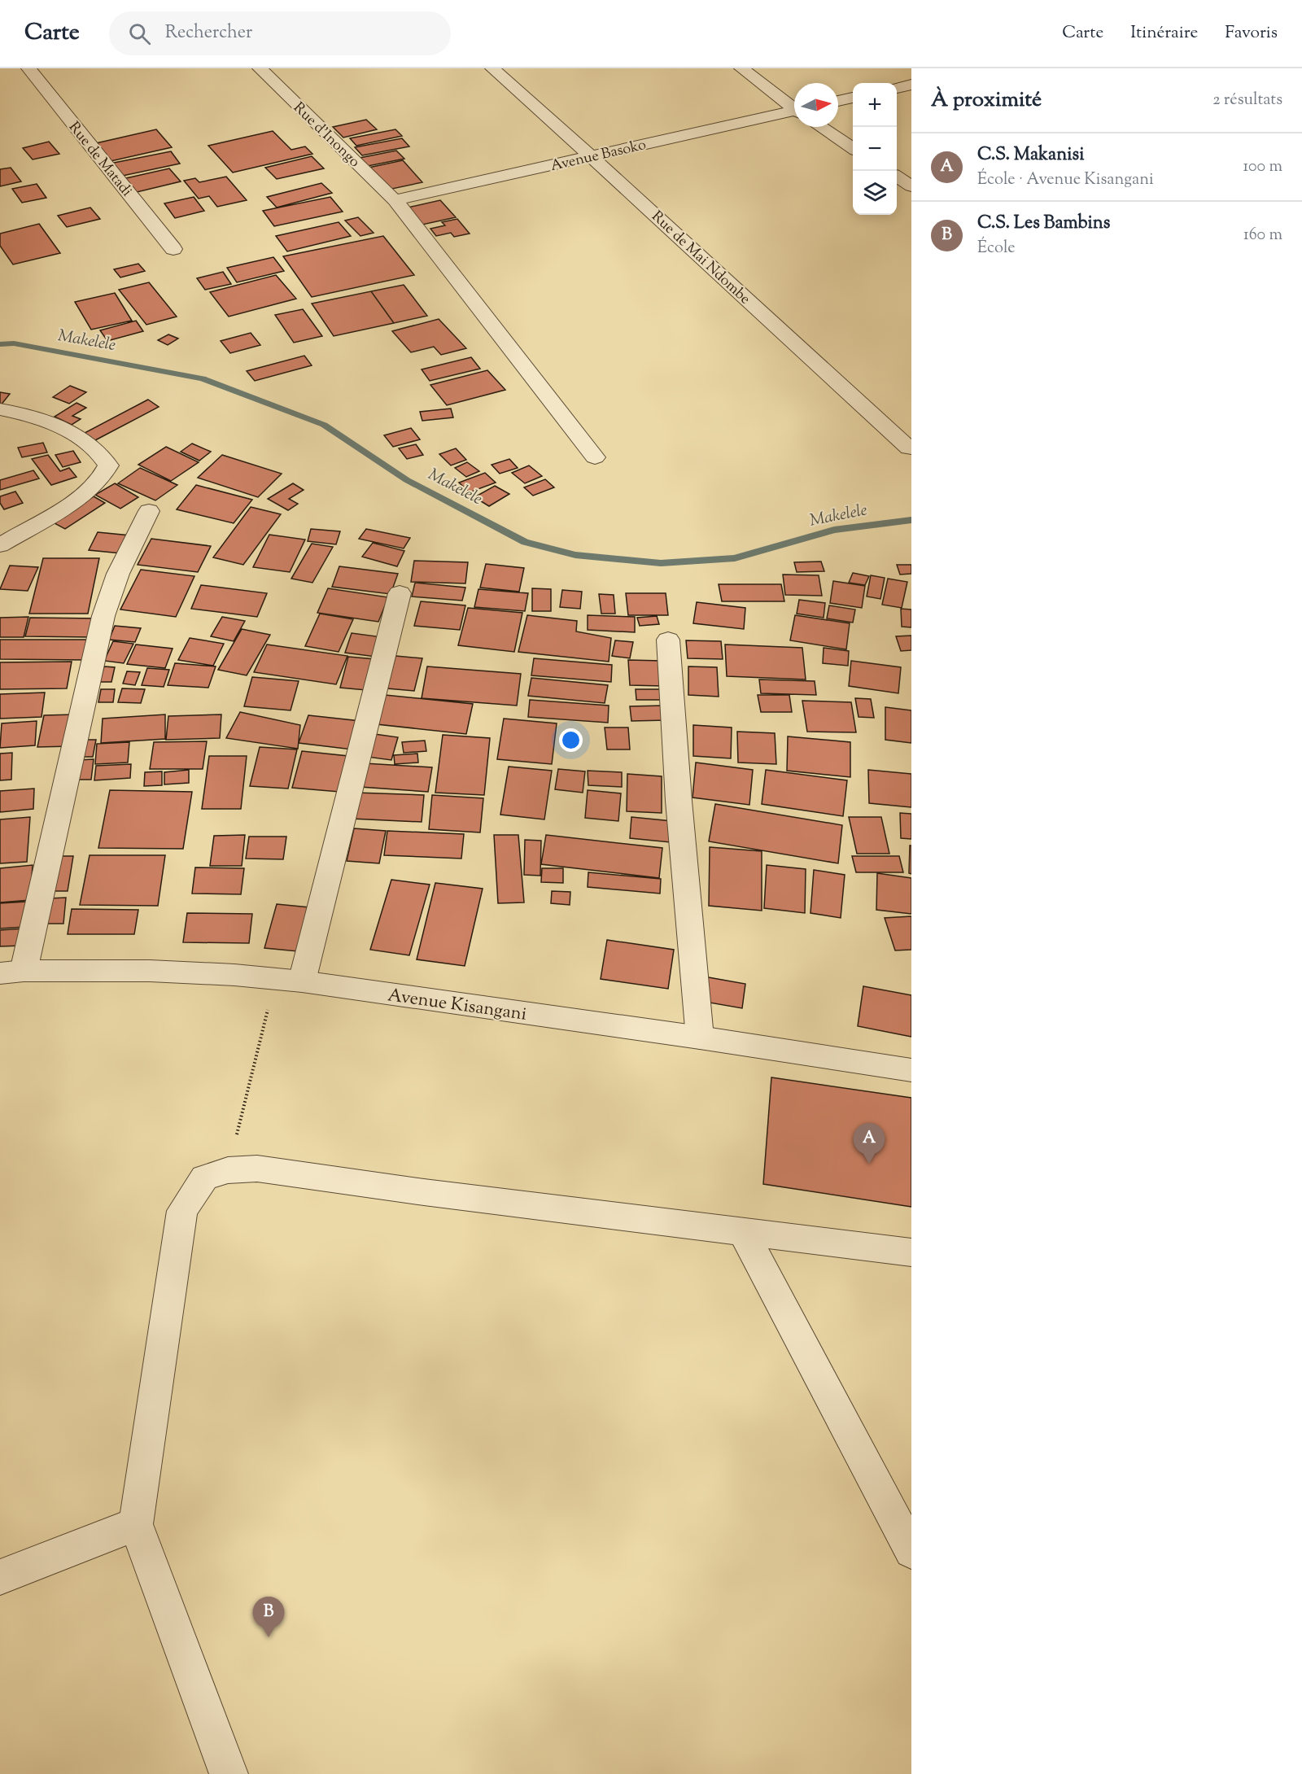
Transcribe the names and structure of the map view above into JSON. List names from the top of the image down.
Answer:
{
  "streets": {
    "street": [
      "Rue d'Inongo",
      "Avenue Basoko",
      "Rue de Matadi",
      "Rue de Mai Ndombe",
      "Avenue Kisangani"
    ]
  },
  "crossings": [
    ["Rue d'Inongo", "Avenue Basoko"],
    ["Avenue Basoko", "Rue de Mai Ndombe"]
  ],
  "water": ["Makelele"],
  "north": "right",
  "page": {
    "header": "Carte",
    "search": "Rechercher",
    "nav": ["Carte", "Itinéraire", "Favoris"],
    "heading": ["À proximité", "2 résultats"],
    "map_buttons": ["+", "−"],
    "list": [
      {
        "mark": "A",
        "name": "C.S. Makanisi",
        "note": "École · Avenue Kisangani",
        "value": "100 m"
      },
      {
        "mark": "B",
        "name": "C.S. Les Bambins",
        "note": "École",
        "value": "160 m"
      }
    ],
    "pins": ["A", "B"]
  }
}
